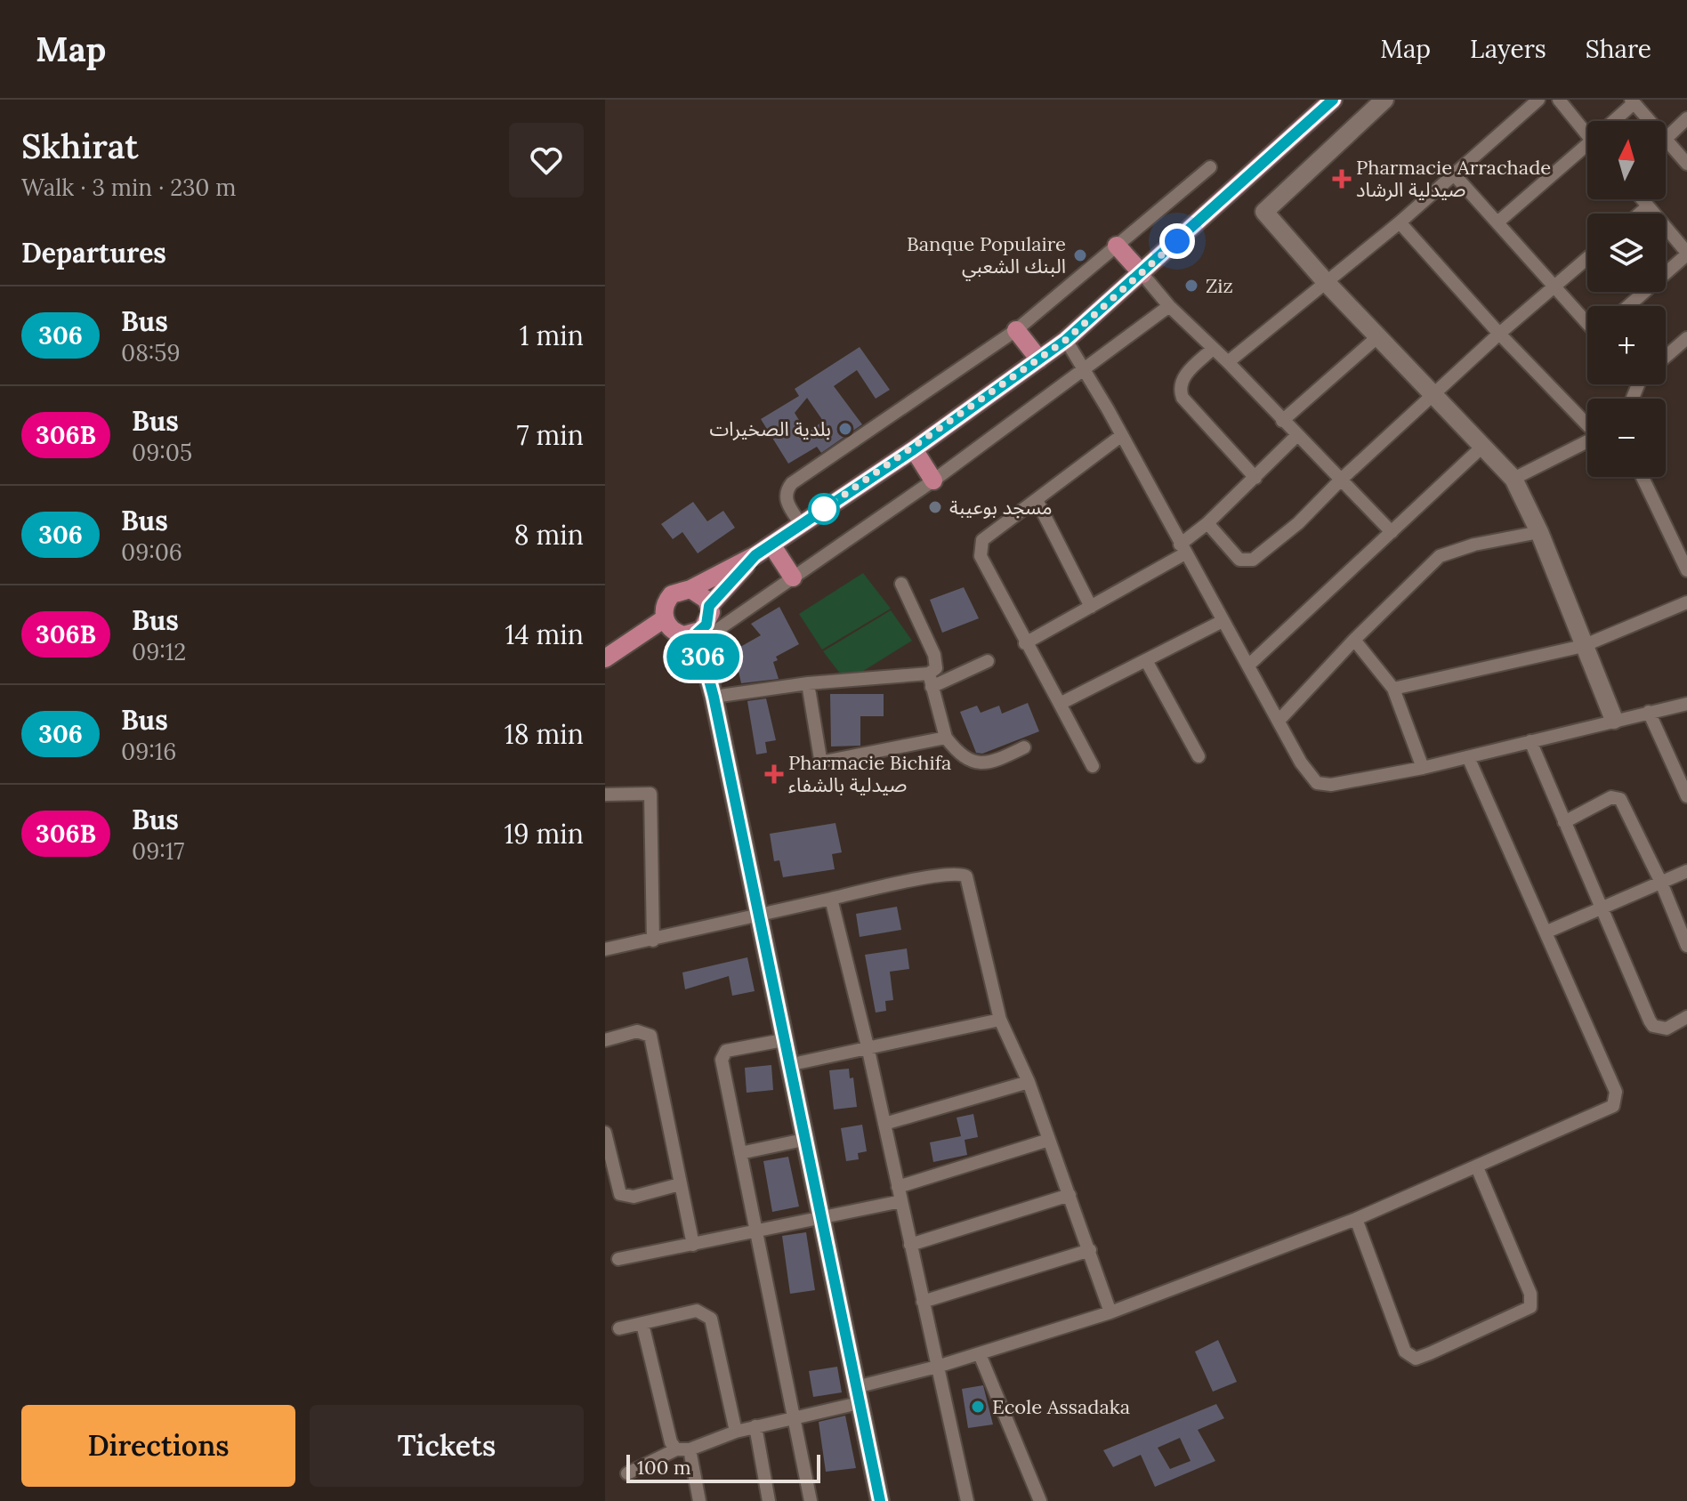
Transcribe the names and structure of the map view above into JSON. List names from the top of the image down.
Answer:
{
  "places": {
    "health": ["Pharmacie Arrachade صيدلية الرشاد", "Pharmacie Bichifa صيدلية بالشفاء"],
    "other": [
      "Banque Populaire البنك الشعبي",
      "Ziz",
      "بلدية الصخيرات",
      "مسجد بوعيبة",
      "Ecole Assadaka"
    ]
  },
  "lines": ["bus line 306"],
  "scale_bar": "100 m",
  "north": "top",
  "page": {
    "header": "Map",
    "nav": ["Map", "Layers", "Share"],
    "heading": [
      ["Skhirat", "Walk · 3 min · 230 m"],
      "Departures"
    ],
    "on_map": "306",
    "map_buttons": ["+", "−"],
    "list": [
      {
        "mark": "306",
        "name": "Bus",
        "note": "08:59",
        "value": "1 min"
      },
      {
        "mark": "306B",
        "name": "Bus",
        "note": "09:05",
        "value": "7 min"
      },
      {
        "mark": "306",
        "name": "Bus",
        "note": "09:06",
        "value": "8 min"
      },
      {
        "mark": "306B",
        "name": "Bus",
        "note": "09:12",
        "value": "14 min"
      },
      {
        "mark": "306",
        "name": "Bus",
        "note": "09:16",
        "value": "18 min"
      },
      {
        "mark": "306B",
        "name": "Bus",
        "note": "09:17",
        "value": "19 min"
      }
    ],
    "buttons": ["Directions", "Tickets"],
    "scale": "100 m"
  }
}
